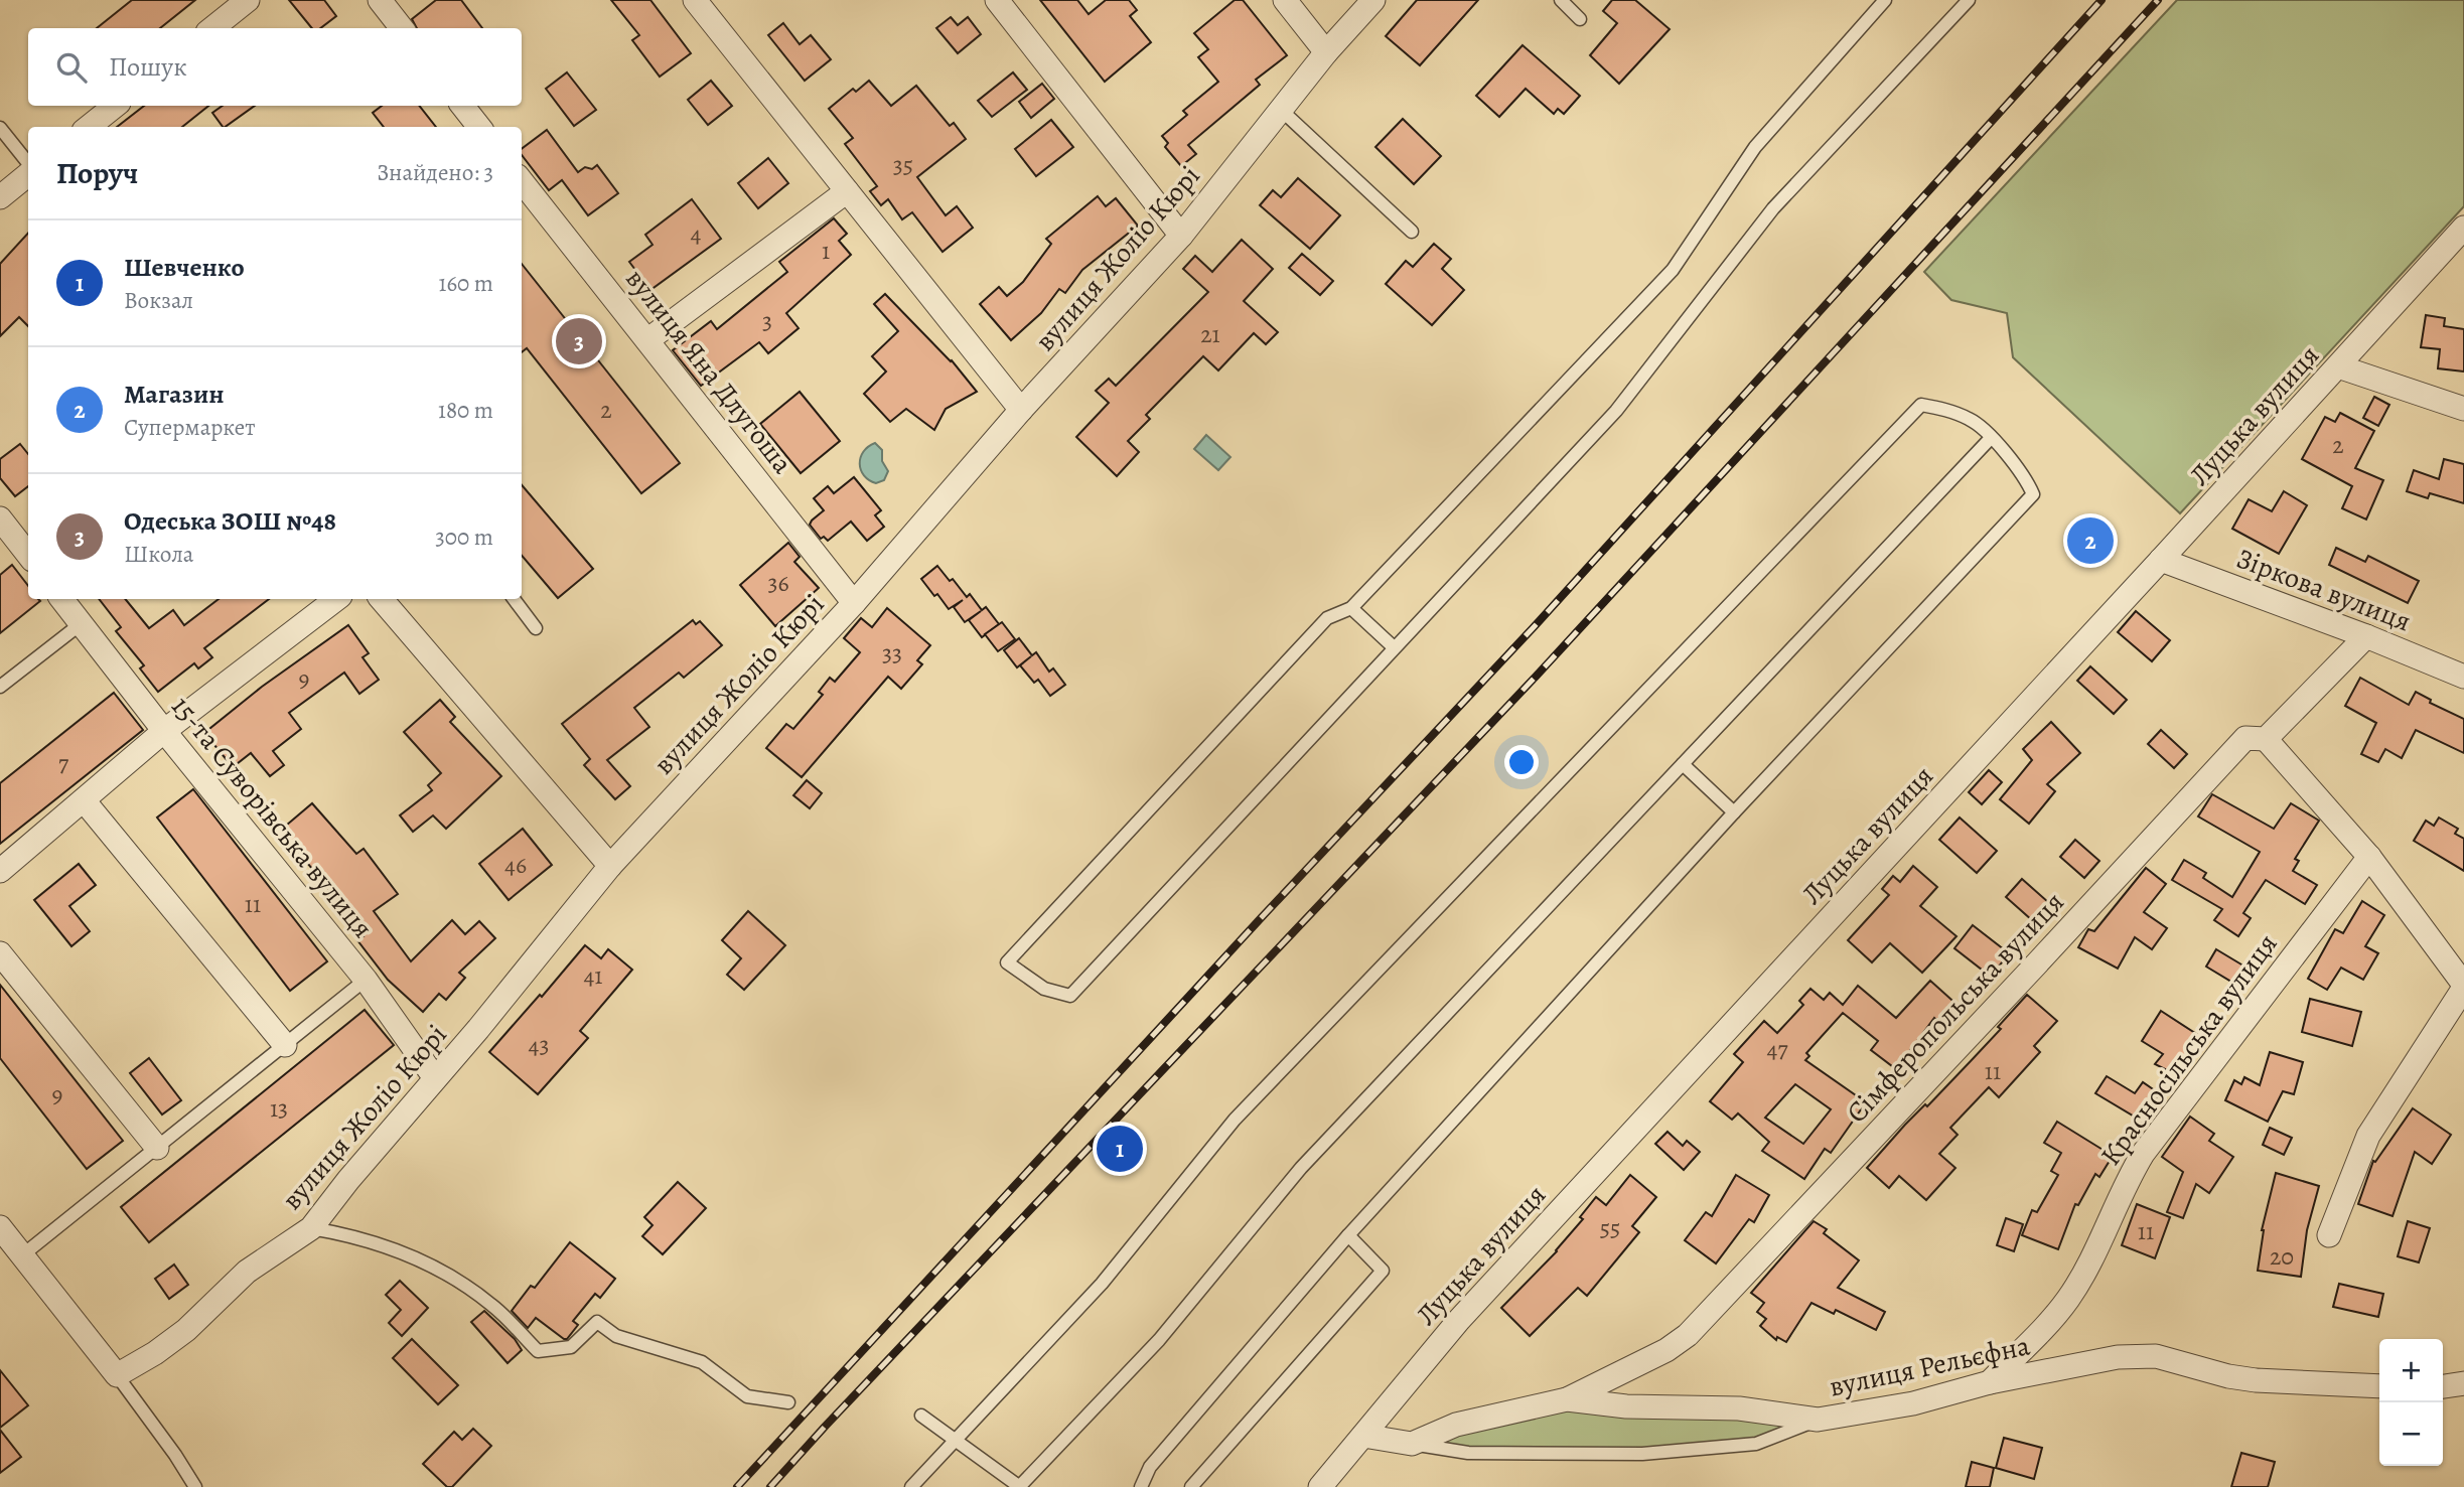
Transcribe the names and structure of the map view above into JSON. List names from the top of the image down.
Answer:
{
  "streets": {
    "street": [
      "вулиця Жоліо Кюрі",
      "вулиця Яна Длугоша",
      "Луцька вулиця",
      "Зіркова вулиця",
      "15-та Суворівська вулиця",
      "Сімферопольська вулиця",
      "Красносільська вулиця",
      "вулиця Рельєфна"
    ]
  },
  "crossings": [
    ["вулиця Жоліо Кюрі", "вулиця Яна Длугоша"],
    ["вулиця Жоліо Кюрі", "15-та Суворівська вулиця"],
    ["Луцька вулиця", "Зіркова вулиця"],
    ["Зіркова вулиця", "Сімферопольська вулиця"],
    ["Сімферопольська вулиця", "вулиця Рельєфна"],
    ["Красносільська вулиця", "вулиця Рельєфна"]
  ],
  "house_numbers": [
    "35",
    "4",
    "1",
    "3",
    "21",
    "2",
    "2",
    "36",
    "33",
    "9",
    "7",
    "46",
    "11",
    "41",
    "43",
    "47",
    "11",
    "9",
    "13",
    "55",
    "11",
    "20"
  ],
  "page": {
    "search": "Пошук",
    "heading": ["Поруч", "Знайдено: 3"],
    "list": [
      {
        "mark": "1",
        "name": "Шевченко",
        "note": "Вокзал",
        "value": "160 m"
      },
      {
        "mark": "2",
        "name": "Магазин",
        "note": "Супермаркет",
        "value": "180 m"
      },
      {
        "mark": "3",
        "name": "Одеська ЗОШ №48",
        "note": "Школа",
        "value": "300 m"
      }
    ],
    "pins": ["3", "2", "1"],
    "map_buttons": ["+", "−"]
  }
}
